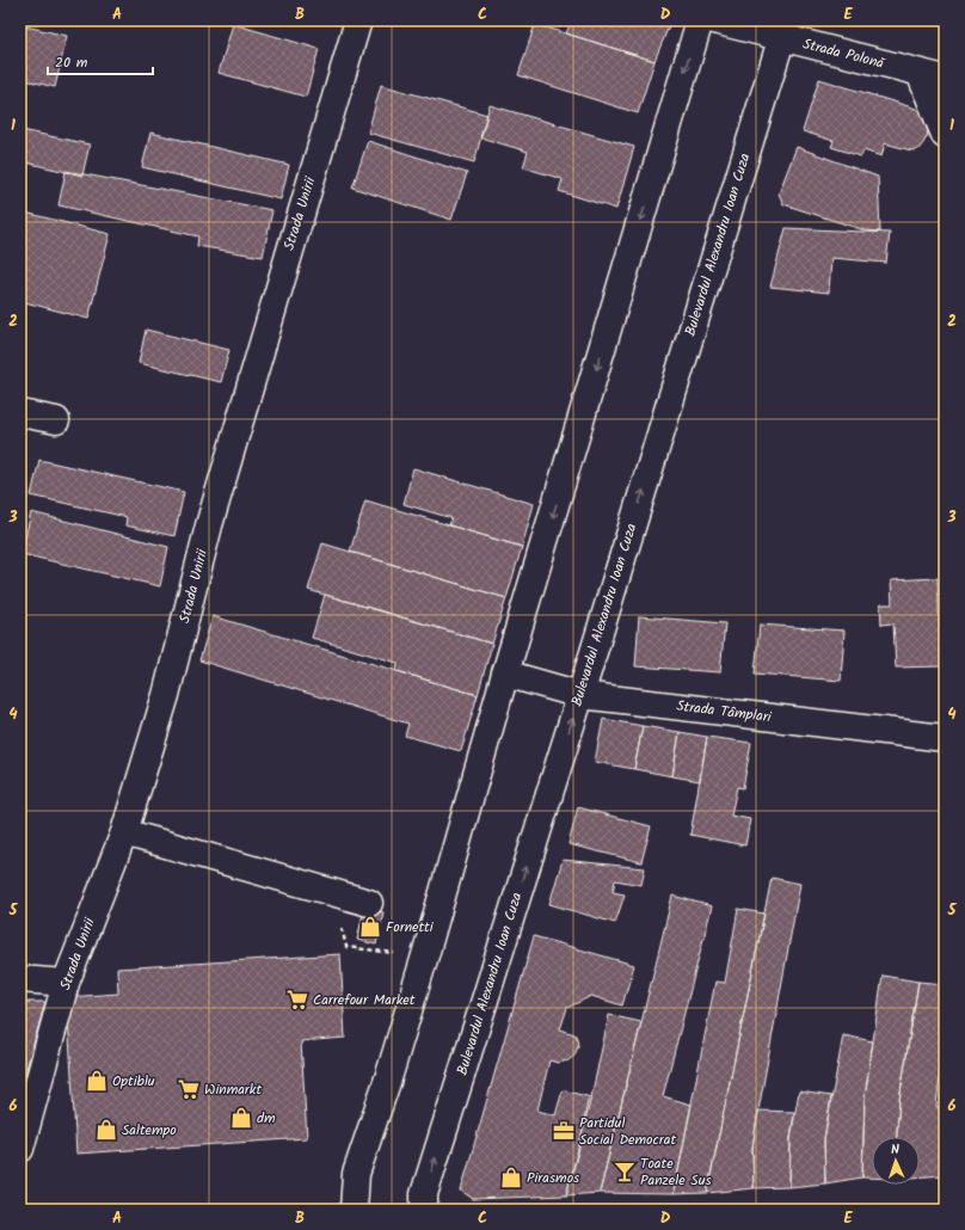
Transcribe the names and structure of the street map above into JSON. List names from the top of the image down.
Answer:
{
  "streets": {
    "main road": [
      "Strada Polonă",
      "Strada Unirii",
      "Bulevardul Alexandru Ioan Cuza",
      "Strada Tâmplari"
    ]
  },
  "crossings": [
    ["Strada Polonă", "Bulevardul Alexandru Ioan Cuza"],
    ["Bulevardul Alexandru Ioan Cuza", "Strada Tâmplari"]
  ],
  "places": {
    "shop": [
      "Fornetti",
      "Optiblu",
      "dm",
      "Saltempo",
      "Pirasmos"
    ],
    "supermarket": ["Carrefour Market", "Winmarkt"],
    "office": ["Partidul Social Democrat"],
    "bar": ["Toate Panzele Sus"]
  },
  "scale_bar": "20 m",
  "north": "top",
  "grid": {
    "columns": [
      "A",
      "B",
      "C",
      "D",
      "E"
    ],
    "rows": [
      "1",
      "2",
      "3",
      "4",
      "5",
      "6"
    ]
  }
}
